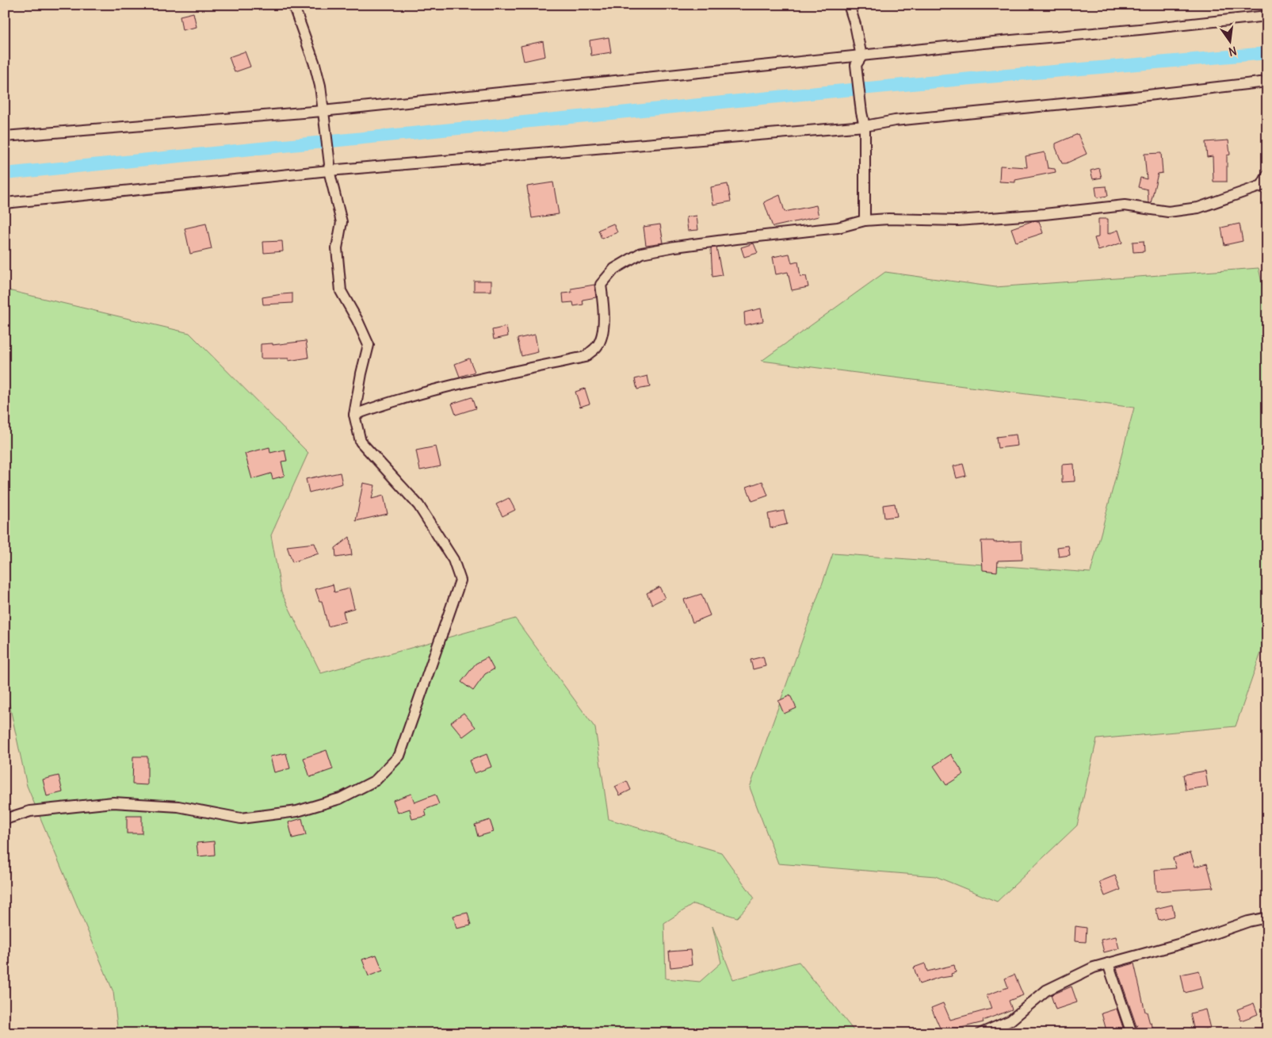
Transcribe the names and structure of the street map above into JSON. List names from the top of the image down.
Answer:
{
  "north": "bottom"
}
